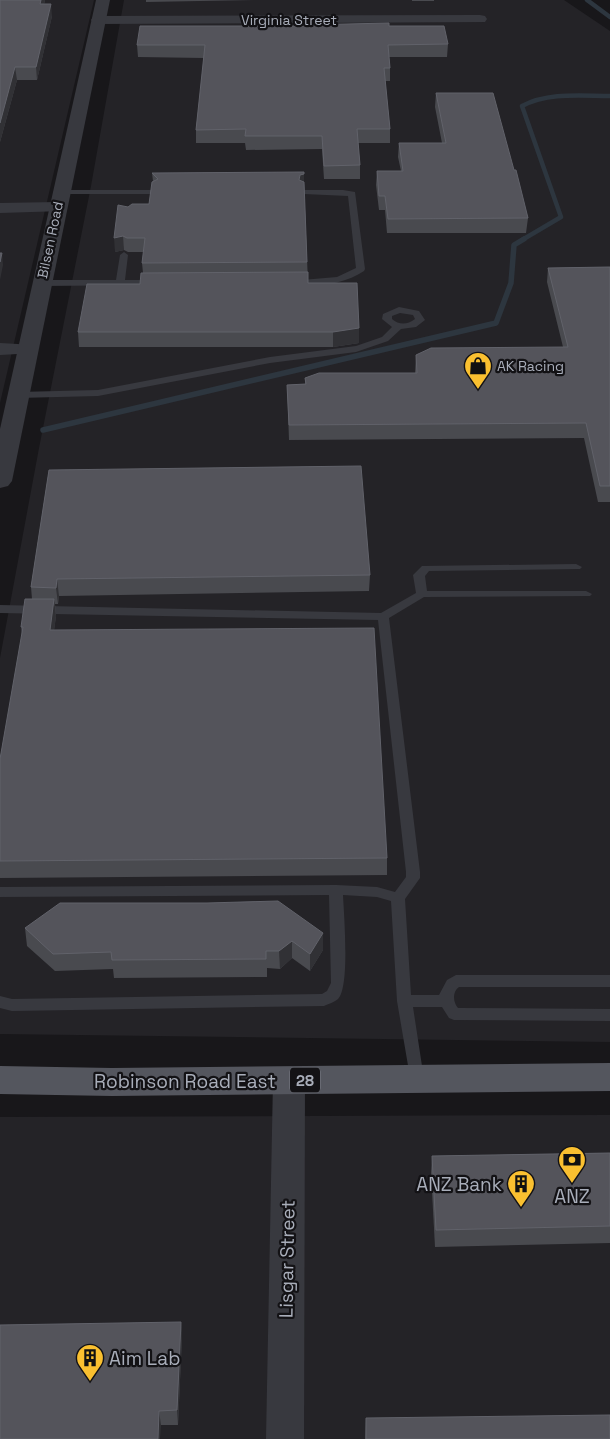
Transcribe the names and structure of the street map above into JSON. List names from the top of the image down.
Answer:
{
  "streets": {
    "main road": ["28", "Robinson Road East"],
    "street": ["Virginia Street", "Bilsen Road", "Lisgar Street"]
  },
  "crossings": [
    ["Virginia Street", "Bilsen Road"],
    ["Robinson Road East", "Lisgar Street"]
  ],
  "places": {
    "shop": ["AK Racing"],
    "bank": ["ANZ"],
    "building": ["ANZ Bank", "Aim Lab"]
  }
}
